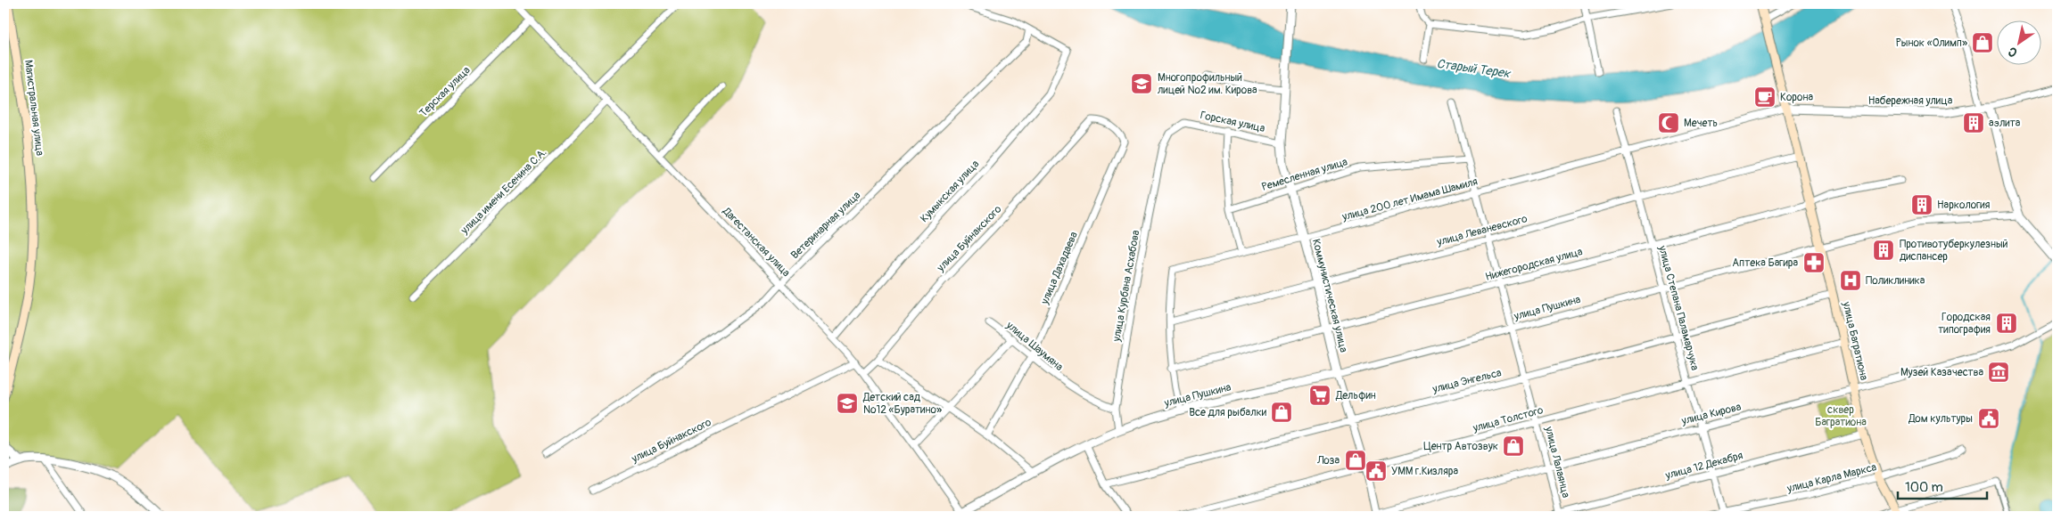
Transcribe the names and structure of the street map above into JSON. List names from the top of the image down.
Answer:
{
  "streets": {
    "main road": ["Магистральная улица", "улица Багратиона"],
    "street": [
      "Терская улица",
      "Набережная улица",
      "Горская улица",
      "Ремесленная улица",
      "улица имени Есенина С.А.",
      "Кумыкская улица",
      "улица 200 лет Имама Шамиля",
      "Ветеринарная улица",
      "улица Леваневского",
      "улица Буйнакского",
      "Дагестанская улица",
      "Нижегородская улица",
      "улица Дахадаева",
      "улица Курбана Асхабова",
      "Коммунистическая улица",
      "улица Пушкина",
      "улица Степана Паламарчука",
      "улица Шаумяна",
      "улица Энгельса",
      "улица Кирова",
      "улица Толстого",
      "улица Лалаянца",
      "улица 12 Декабря",
      "улица Карла Маркса"
    ]
  },
  "crossings": [
    ["Терская улица", "Дагестанская улица"],
    ["Набережная улица", "улица 200 лет Имама Шамиля"],
    ["Набережная улица", "улица Багратиона"],
    ["Горская улица", "улица Курбана Асхабова"],
    ["Горская улица", "Коммунистическая улица"],
    ["Ремесленная улица", "Коммунистическая улица"],
    ["Ремесленная улица", "улица Лалаянца"],
    ["улица имени Есенина С.А.", "Дагестанская улица"],
    ["Кумыкская улица", "Ветеринарная улица"],
    ["Кумыкская улица", "Дагестанская улица"],
    ["улица 200 лет Имама Шамиля", "улица Леваневского"],
    ["улица 200 лет Имама Шамиля", "Нижегородская улица"],
    ["улица 200 лет Имама Шамиля", "Коммунистическая улица"],
    ["улица 200 лет Имама Шамиля", "улица Пушкина"],
    ["улица 200 лет Имама Шамиля", "улица Степана Паламарчука"],
    ["улица 200 лет Имама Шамиля", "улица Багратиона"],
    ["улица 200 лет Имама Шамиля", "улица Лалаянца"],
    ["Ветеринарная улица", "Дагестанская улица"],
    ["улица Леваневского", "Коммунистическая улица"],
    ["улица Леваневского", "улица Степана Паламарчука"],
    ["улица Леваневского", "улица Багратиона"],
    ["улица Леваневского", "улица Лалаянца"],
    ["улица Буйнакского", "Дагестанская улица"],
    ["улица Буйнакского", "улица Дахадаева"],
    ["Дагестанская улица", "улица Пушкина"],
    ["Нижегородская улица", "Коммунистическая улица"],
    ["Нижегородская улица", "улица Степана Паламарчука"],
    ["Нижегородская улица", "улица Багратиона"],
    ["Нижегородская улица", "улица Лалаянца"],
    ["улица Дахадаева", "улица Шаумяна"],
    ["улица Курбана Асхабова", "улица Пушкина"],
    ["улица Курбана Асхабова", "улица Шаумяна"],
    ["Коммунистическая улица", "улица Пушкина"],
    ["Коммунистическая улица", "улица Энгельса"],
    ["Коммунистическая улица", "улица Кирова"],
    ["Коммунистическая улица", "улица Толстого"],
    ["улица Пушкина", "улица Степана Паламарчука"],
    ["улица Пушкина", "улица Багратиона"],
    ["улица Пушкина", "улица Лалаянца"],
    ["улица Степана Паламарчука", "улица Энгельса"],
    ["улица Степана Паламарчука", "улица Кирова"],
    ["улица Степана Паламарчука", "улица Толстого"],
    ["улица Степана Паламарчука", "улица 12 Декабря"],
    ["улица Степана Паламарчука", "улица Карла Маркса"],
    ["улица Багратиона", "улица Энгельса"],
    ["улица Багратиона", "улица Кирова"],
    ["улица Багратиона", "улица Толстого"],
    ["улица Багратиона", "улица 12 Декабря"],
    ["улица Багратиона", "улица Карла Маркса"],
    ["улица Энгельса", "улица Лалаянца"],
    ["улица Кирова", "улица Лалаянца"],
    ["улица Толстого", "улица Лалаянца"],
    ["улица Лалаянца", "улица 12 Декабря"]
  ],
  "water": ["Старый Терек"],
  "parks": ["сквер Багратиона"],
  "places": {
    "shop": [
      "Рынок «Олимп»",
      "Все для рыбалки",
      "Центр Автозвук",
      "Лоза"
    ],
    "school or university": ["Многопрофильный лицей №2 им. Кирова", "Детский сад №12 «Буратино»"],
    "cafe": ["Корона"],
    "mosque": ["Мечеть"],
    "building": [
      "аэлита",
      "Наркология",
      "Противотуберкулезный диспансер",
      "Городская типография"
    ],
    "pharmacy": ["Аптека Багира"],
    "hospital": ["Поликлиника"],
    "museum": ["Музей Казачества"],
    "supermarket": ["Дельфин"],
    "public building": ["Дом культуры", "УММ г.Кизляра"]
  },
  "scale_bar": "100 m",
  "north": "bottom left"
}
